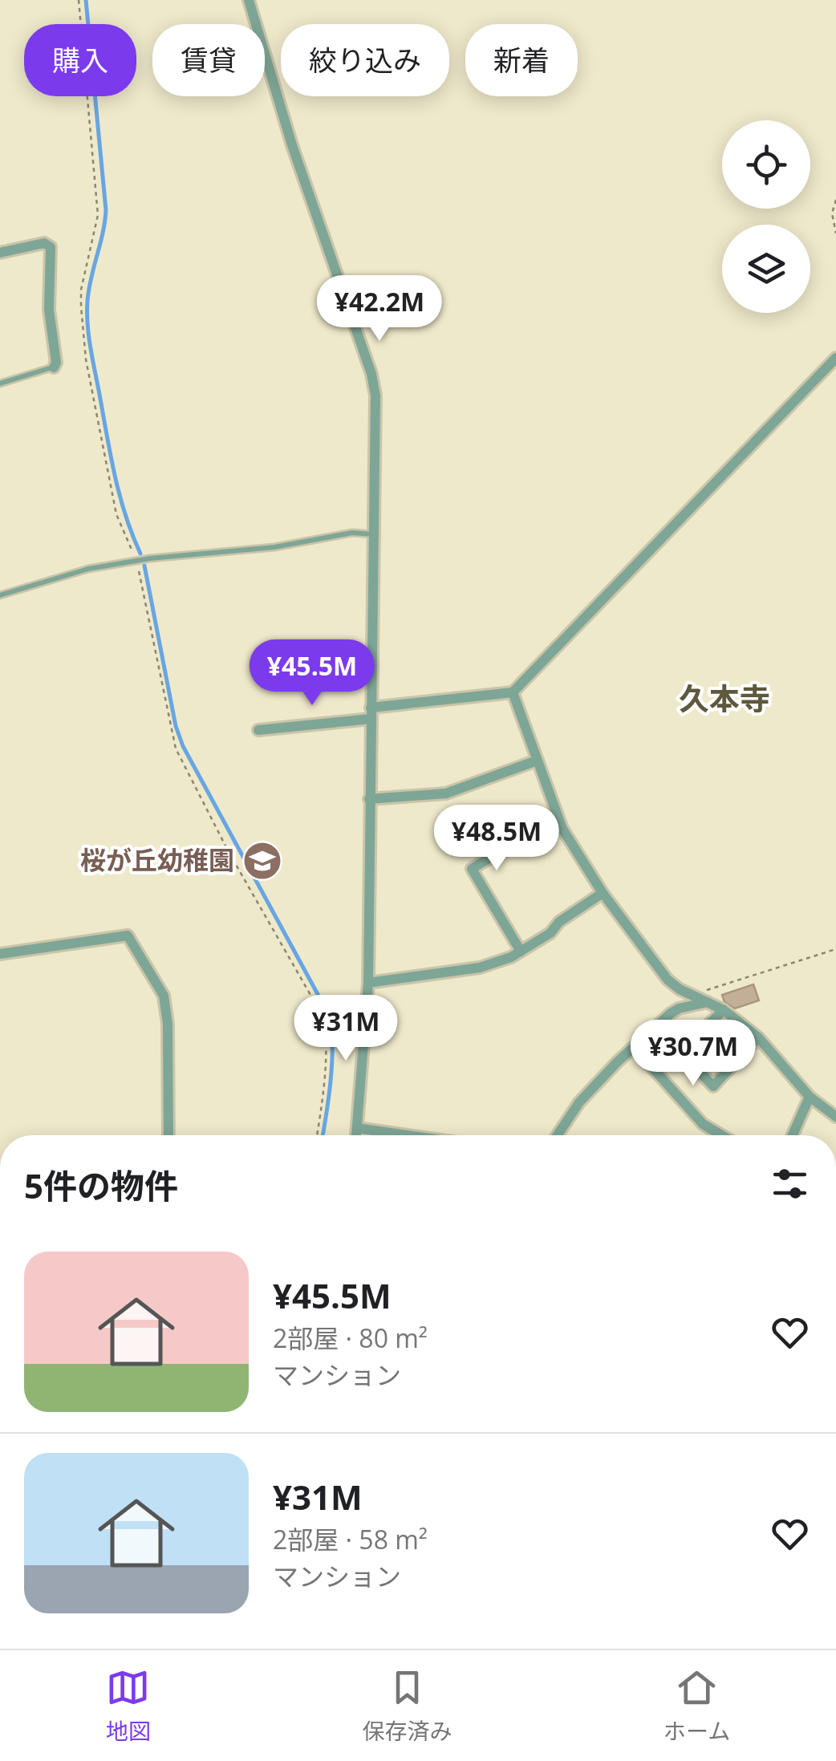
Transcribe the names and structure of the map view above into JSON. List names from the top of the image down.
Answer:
{
  "districts": ["久本寺"],
  "places": {
    "school or university": ["桜が丘幼稚園"]
  },
  "page": {
    "chip": [
      "購入",
      "賃貸",
      "絞り込み",
      "新着"
    ],
    "price": [
      "¥42.2M",
      "¥45.5M",
      "¥48.5M",
      "¥31M",
      "¥30.7M"
    ],
    "heading": "5件の物件",
    "list": [
      {
        "name": "¥45.5M",
        "note": "2部屋 · 80 m² · マンション"
      },
      {
        "name": "¥31M",
        "note": "2部屋 · 58 m² · マンション"
      }
    ],
    "tabs": ["地図", "保存済み", "ホーム"]
  }
}
